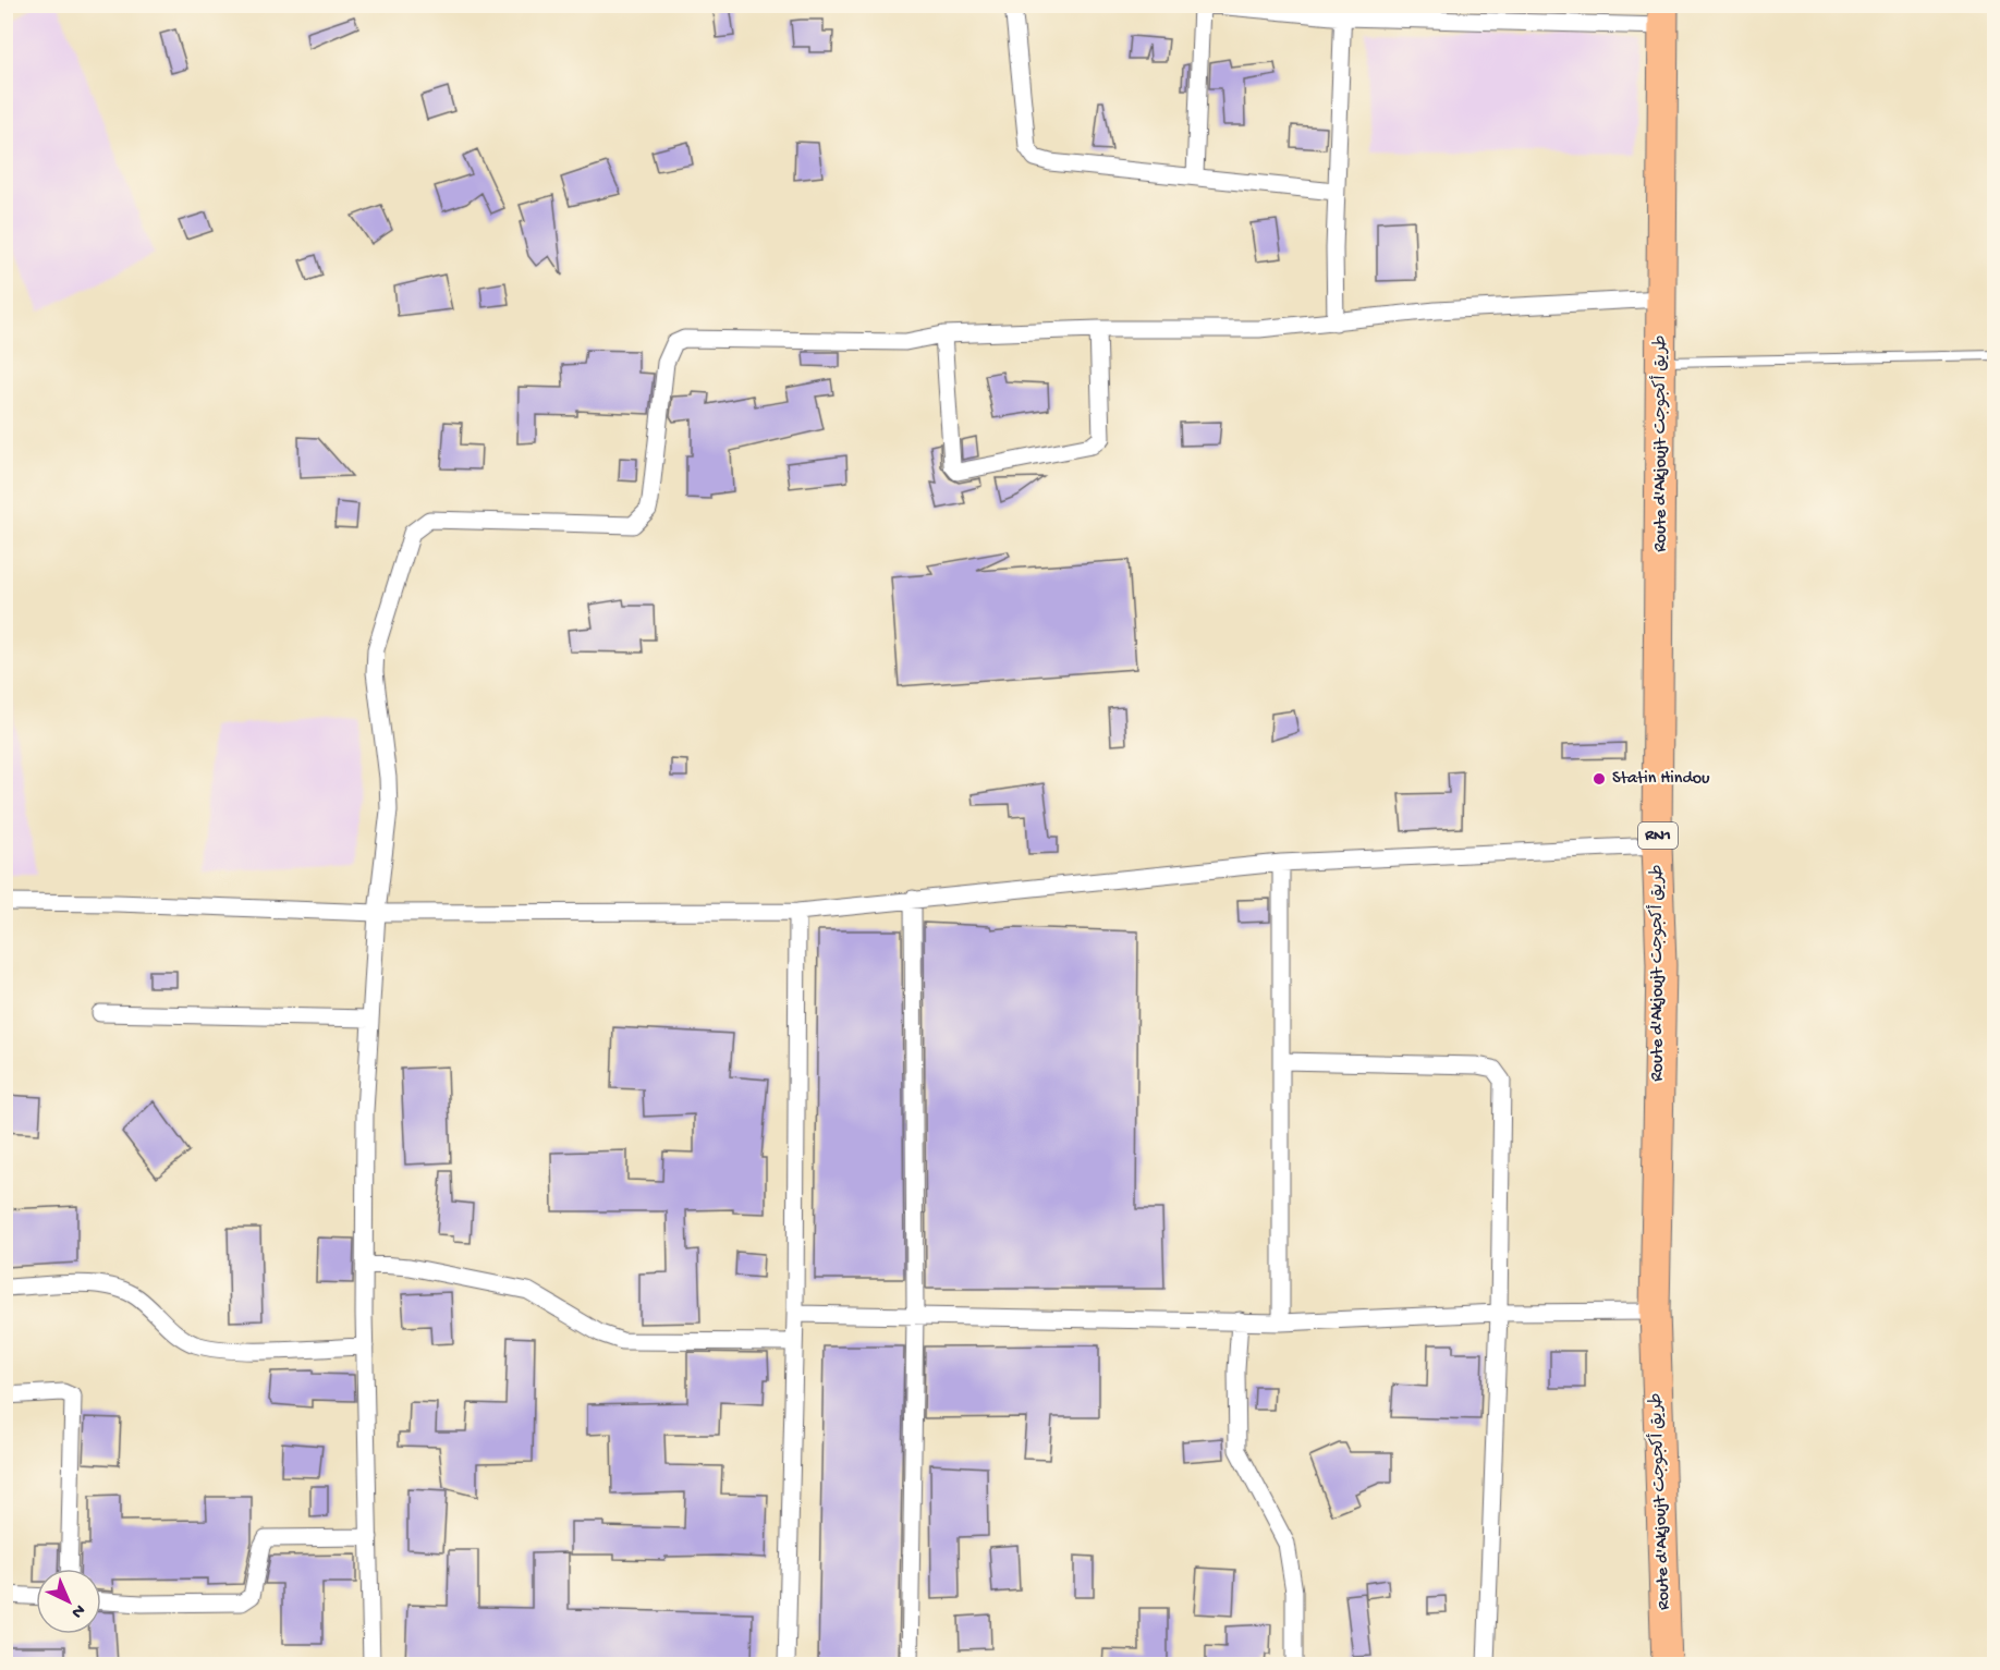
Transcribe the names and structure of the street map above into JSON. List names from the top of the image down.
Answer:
{
  "streets": {
    "highway": ["Route d'Akjoujt طريق أكجوجت", "RN1"]
  },
  "places": ["Statin Hindou"],
  "north": "bottom right"
}
